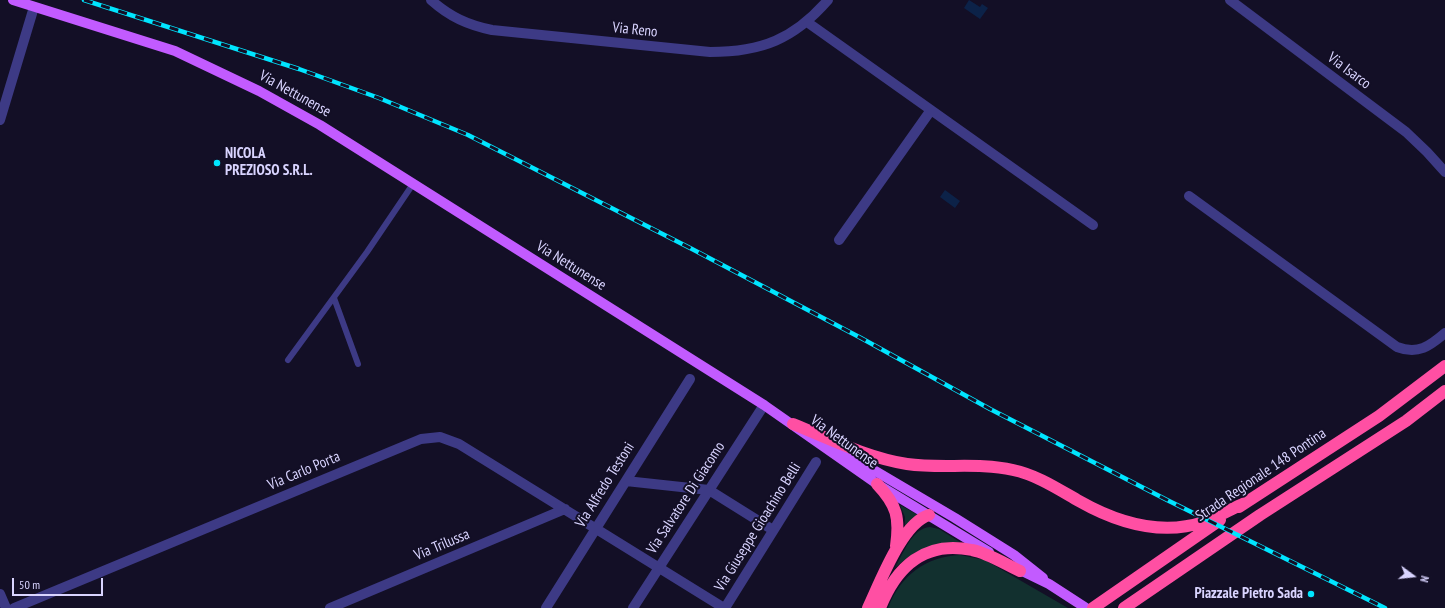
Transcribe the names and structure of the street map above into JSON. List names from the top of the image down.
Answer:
{
  "streets": {
    "highway": ["Strada Regionale 148 Pontina"],
    "main road": ["Via Nettunense"],
    "street": [
      "Via Reno",
      "Via Isarco",
      "Via Carlo Porta",
      "Via Alfredo Testoni",
      "Via Salvatore Di Giacomo",
      "Via Giuseppe Gioachino Belli",
      "Via Trilussa"
    ]
  },
  "crossings": [
    ["Via Nettunense", "Via Salvatore Di Giacomo"],
    ["Via Carlo Porta", "Via Alfredo Testoni"],
    ["Via Carlo Porta", "Via Salvatore Di Giacomo"],
    ["Via Carlo Porta", "Via Giuseppe Gioachino Belli"],
    ["Via Carlo Porta", "Via Trilussa"]
  ],
  "places": ["NICOLA PREZIOSO S.R.L.", "Piazzale Pietro Sada"],
  "scale_bar": "50 m",
  "north": "right"
}
